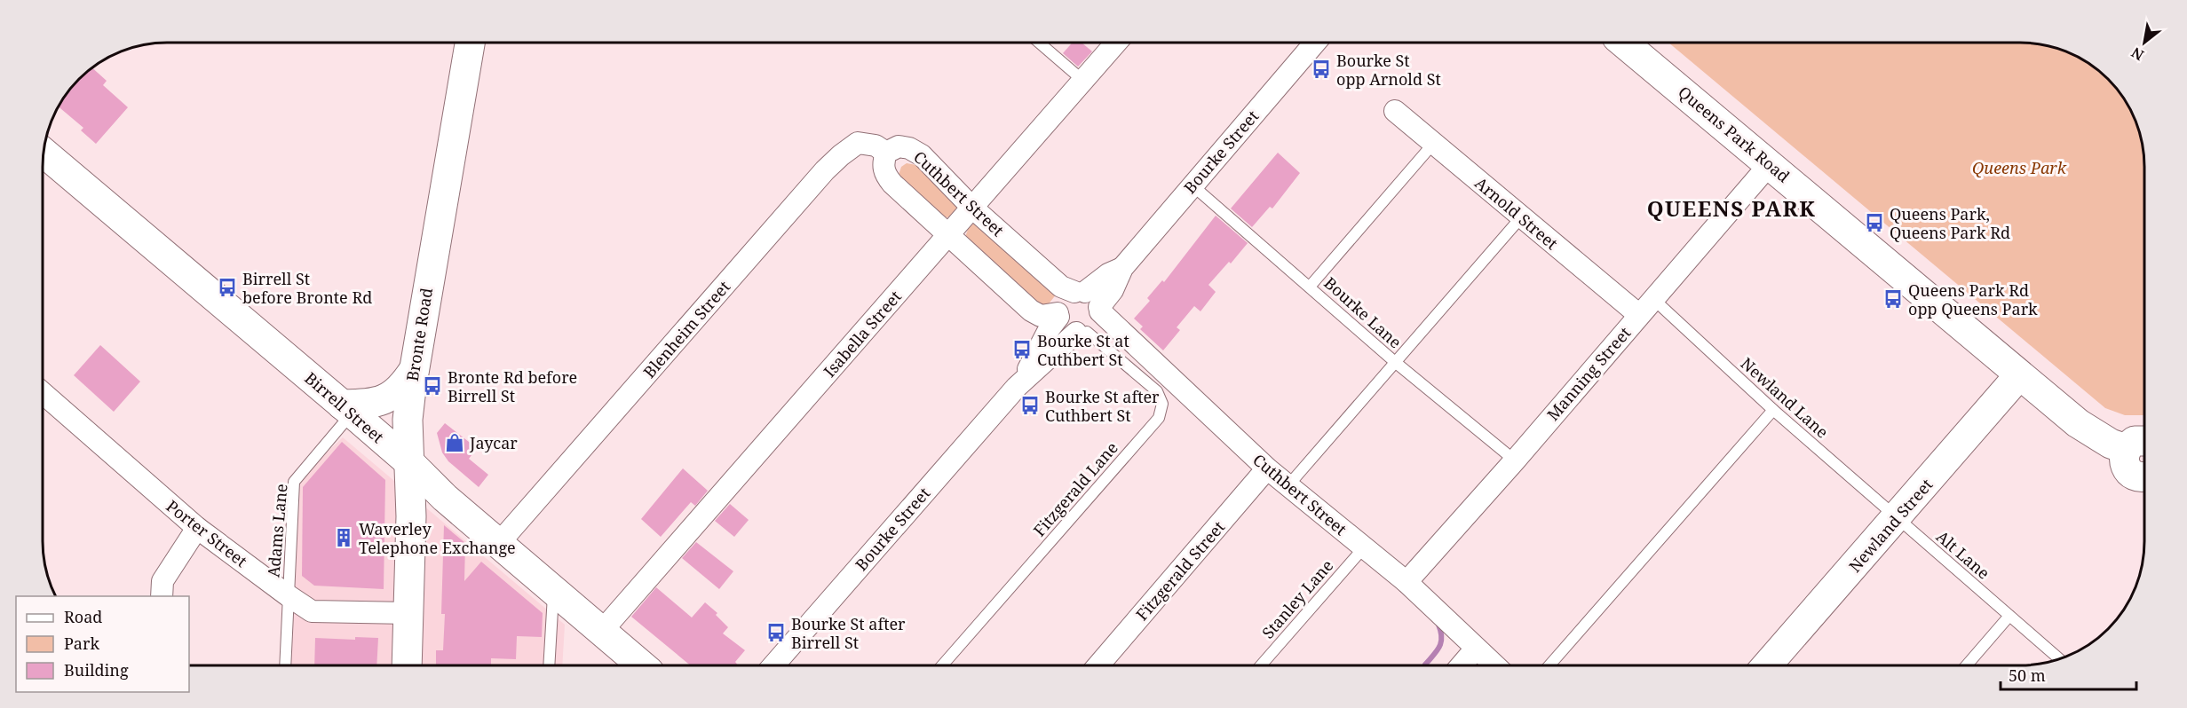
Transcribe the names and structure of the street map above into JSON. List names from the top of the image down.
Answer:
{
  "streets": {
    "main road": [
      "Queens Park Road",
      "Bronte Road",
      "Birrell Street",
      "Newland Street"
    ],
    "street": [
      "Bourke Street",
      "Cuthbert Street",
      "Arnold Street",
      "Blenheim Street",
      "Isabella Street",
      "Manning Street",
      "Porter Street",
      "Fitzgerald Street"
    ],
    "lane": [
      "Bourke Lane",
      "Newland Lane",
      "Fitzgerald Lane",
      "Adams Lane",
      "Alt Lane",
      "Stanley Lane"
    ]
  },
  "crossings": [
    ["Queens Park Road", "Manning Street"],
    ["Queens Park Road", "Newland Street"],
    ["Bourke Street", "Cuthbert Street"],
    ["Bourke Street", "Bourke Lane"],
    ["Bourke Street", "Fitzgerald Lane"],
    ["Cuthbert Street", "Blenheim Street"],
    ["Cuthbert Street", "Isabella Street"],
    ["Cuthbert Street", "Manning Street"],
    ["Cuthbert Street", "Fitzgerald Lane"],
    ["Cuthbert Street", "Fitzgerald Street"],
    ["Cuthbert Street", "Stanley Lane"],
    ["Arnold Street", "Manning Street"],
    ["Arnold Street", "Newland Lane"],
    ["Bourke Lane", "Manning Street"],
    ["Blenheim Street", "Birrell Street"],
    ["Isabella Street", "Birrell Street"],
    ["Bronte Road", "Birrell Street"],
    ["Bronte Road", "Porter Street"],
    ["Manning Street", "Newland Lane"],
    ["Newland Lane", "Newland Street"],
    ["Newland Lane", "Alt Lane"],
    ["Birrell Street", "Adams Lane"],
    ["Newland Street", "Alt Lane"],
    ["Adams Lane", "Porter Street"]
  ],
  "districts": ["QUEENS PARK"],
  "parks": ["Queens Park"],
  "places": {
    "bus stop": [
      "Bourke St opp Arnold St",
      "Queens Park, Queens Park Rd",
      "Birrell St before Bronte Rd",
      "Queens Park Rd opp Queens Park",
      "Bourke St at Cuthbert St",
      "Bronte Rd before Birrell St",
      "Bourke St after Cuthbert St",
      "Bourke St after Birrell St"
    ],
    "shop": ["Jaycar"],
    "building": ["Waverley Telephone Exchange"]
  },
  "legend": ["Road", "Park", "Building"],
  "scale_bar": "50 m",
  "north": "bottom left"
}
